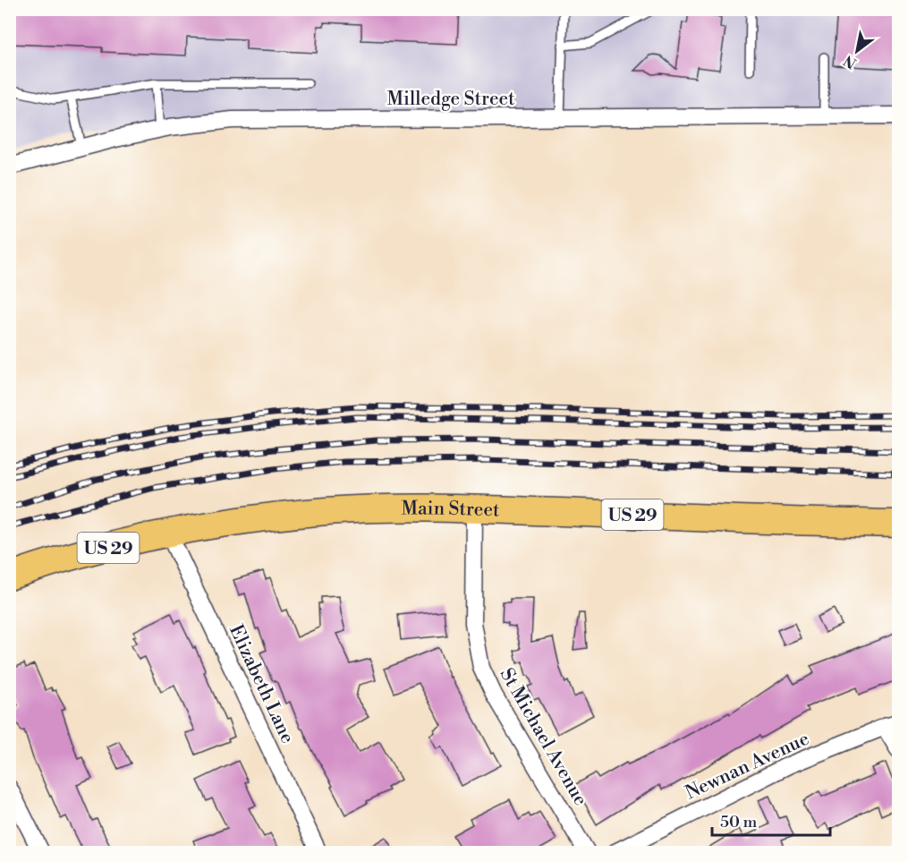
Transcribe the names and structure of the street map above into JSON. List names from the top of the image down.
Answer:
{
  "streets": {
    "main road": ["Main Street", "US 29"],
    "street": [
      "Milledge Street",
      "Elizabeth Lane",
      "St Michael Avenue",
      "Newnan Avenue"
    ]
  },
  "crossings": [
    ["Main Street", "Elizabeth Lane"],
    ["Main Street", "St Michael Avenue"]
  ],
  "scale_bar": "50 m",
  "north": "bottom left"
}
